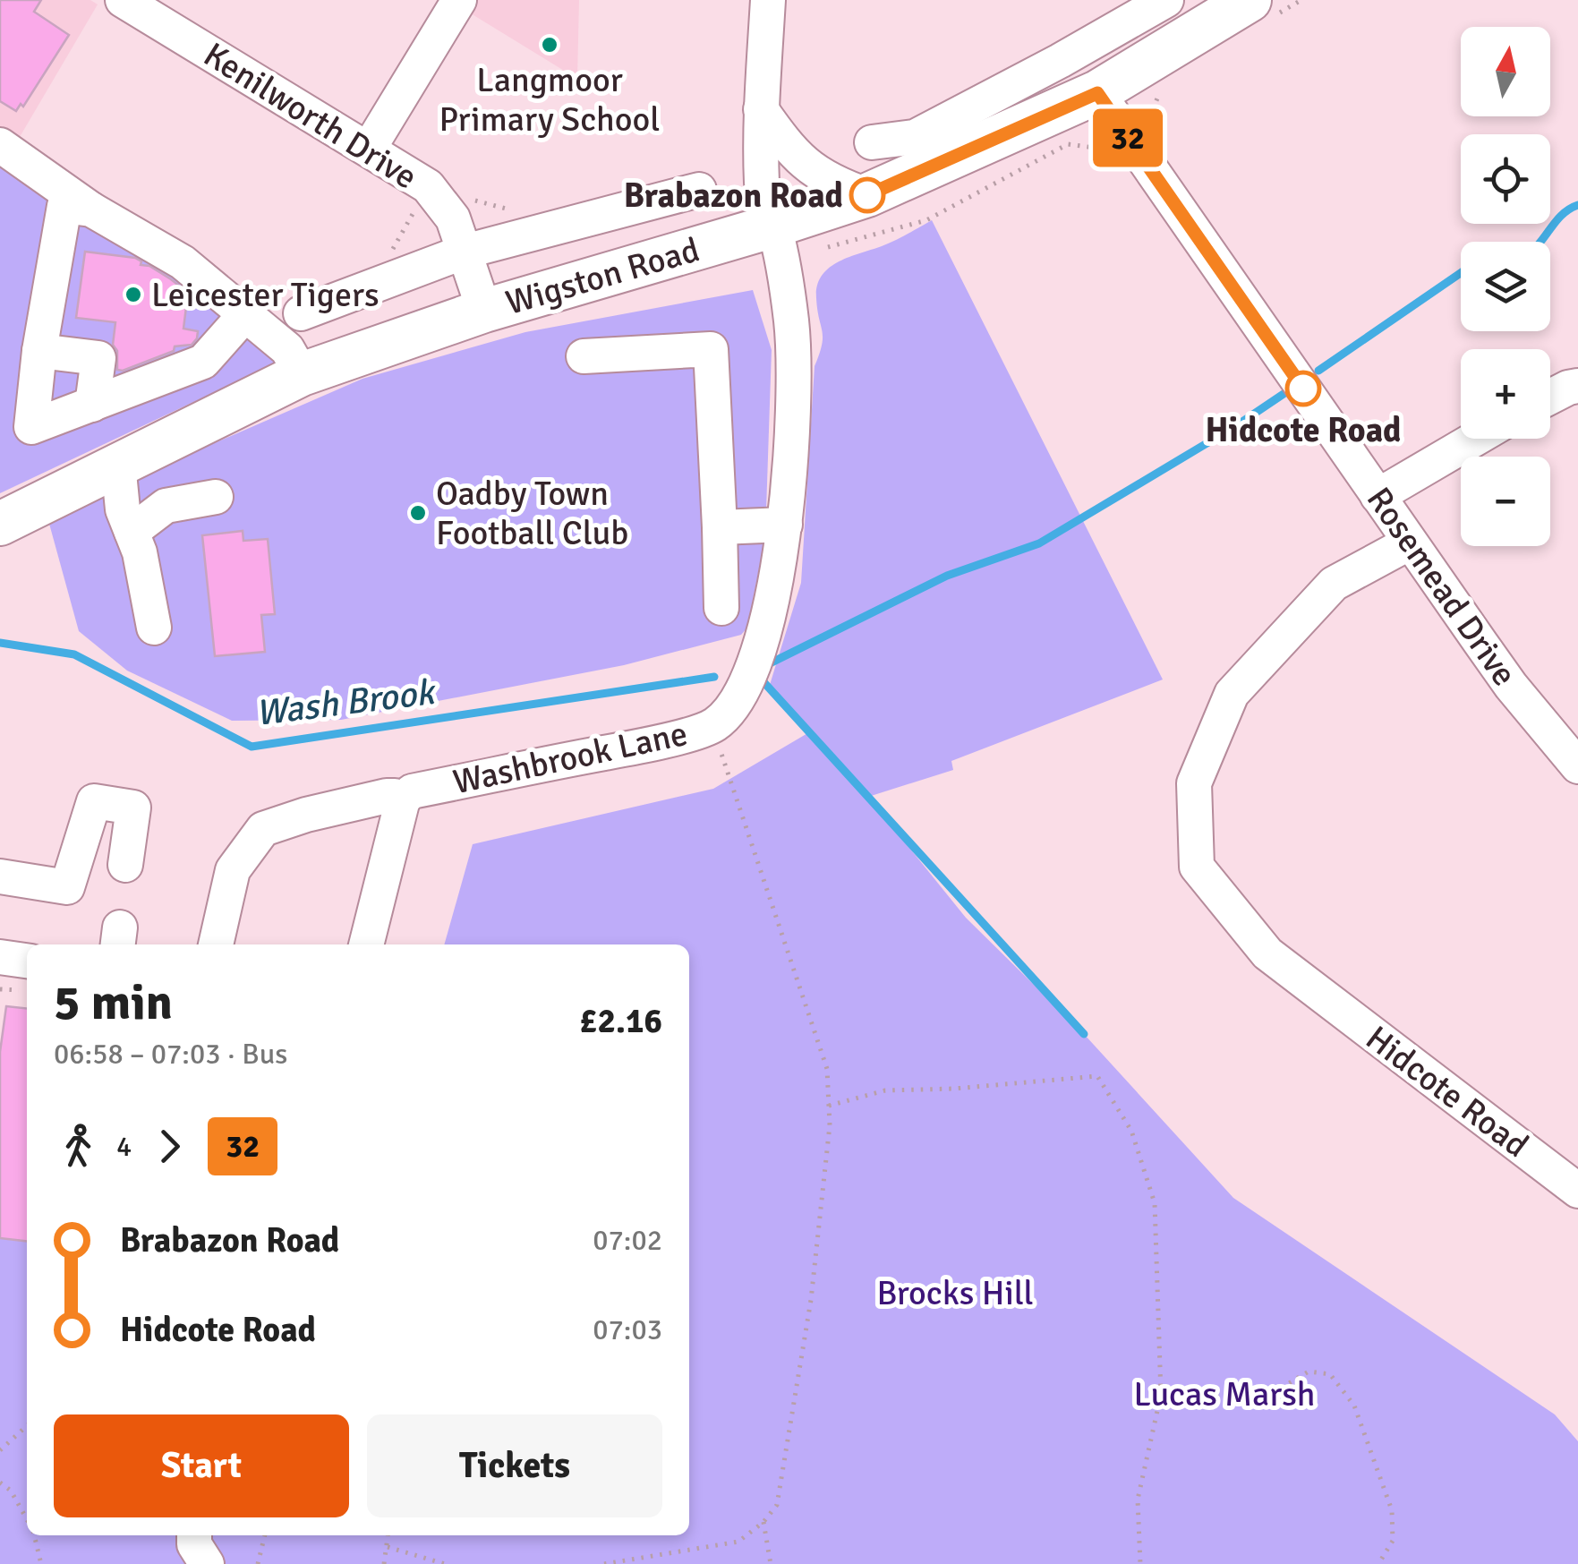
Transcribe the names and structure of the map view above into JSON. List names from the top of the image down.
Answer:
{
  "streets": {
    "main road": ["Wigston Road"],
    "street": [
      "Kenilworth Drive",
      "Rosemead Drive",
      "Washbrook Lane",
      "Hidcote Road"
    ]
  },
  "crossings": [
    ["Kenilworth Drive", "Wigston Road"],
    ["Wigston Road", "Rosemead Drive"],
    ["Wigston Road", "Washbrook Lane"],
    ["Rosemead Drive", "Hidcote Road"]
  ],
  "water": ["Wash Brook"],
  "parks": ["Brocks Hill", "Lucas Marsh"],
  "places": [
    "Langmoor Primary School",
    "Brabazon Road",
    "Leicester Tigers",
    "Hidcote Road",
    "Oadby Town Football Club"
  ],
  "lines": ["bus line 32"],
  "north": "top",
  "page": {
    "on_map": "32",
    "map_buttons": ["+", "−"],
    "heading": ["5 min", "06:58 – 07:03 · Bus", "£2.16"],
    "legs": ["4", "32"],
    "list": [
      {
        "name": "Brabazon Road",
        "value": "07:02"
      },
      {
        "name": "Hidcote Road",
        "value": "07:03"
      }
    ],
    "buttons": ["Start", "Tickets"]
  }
}
